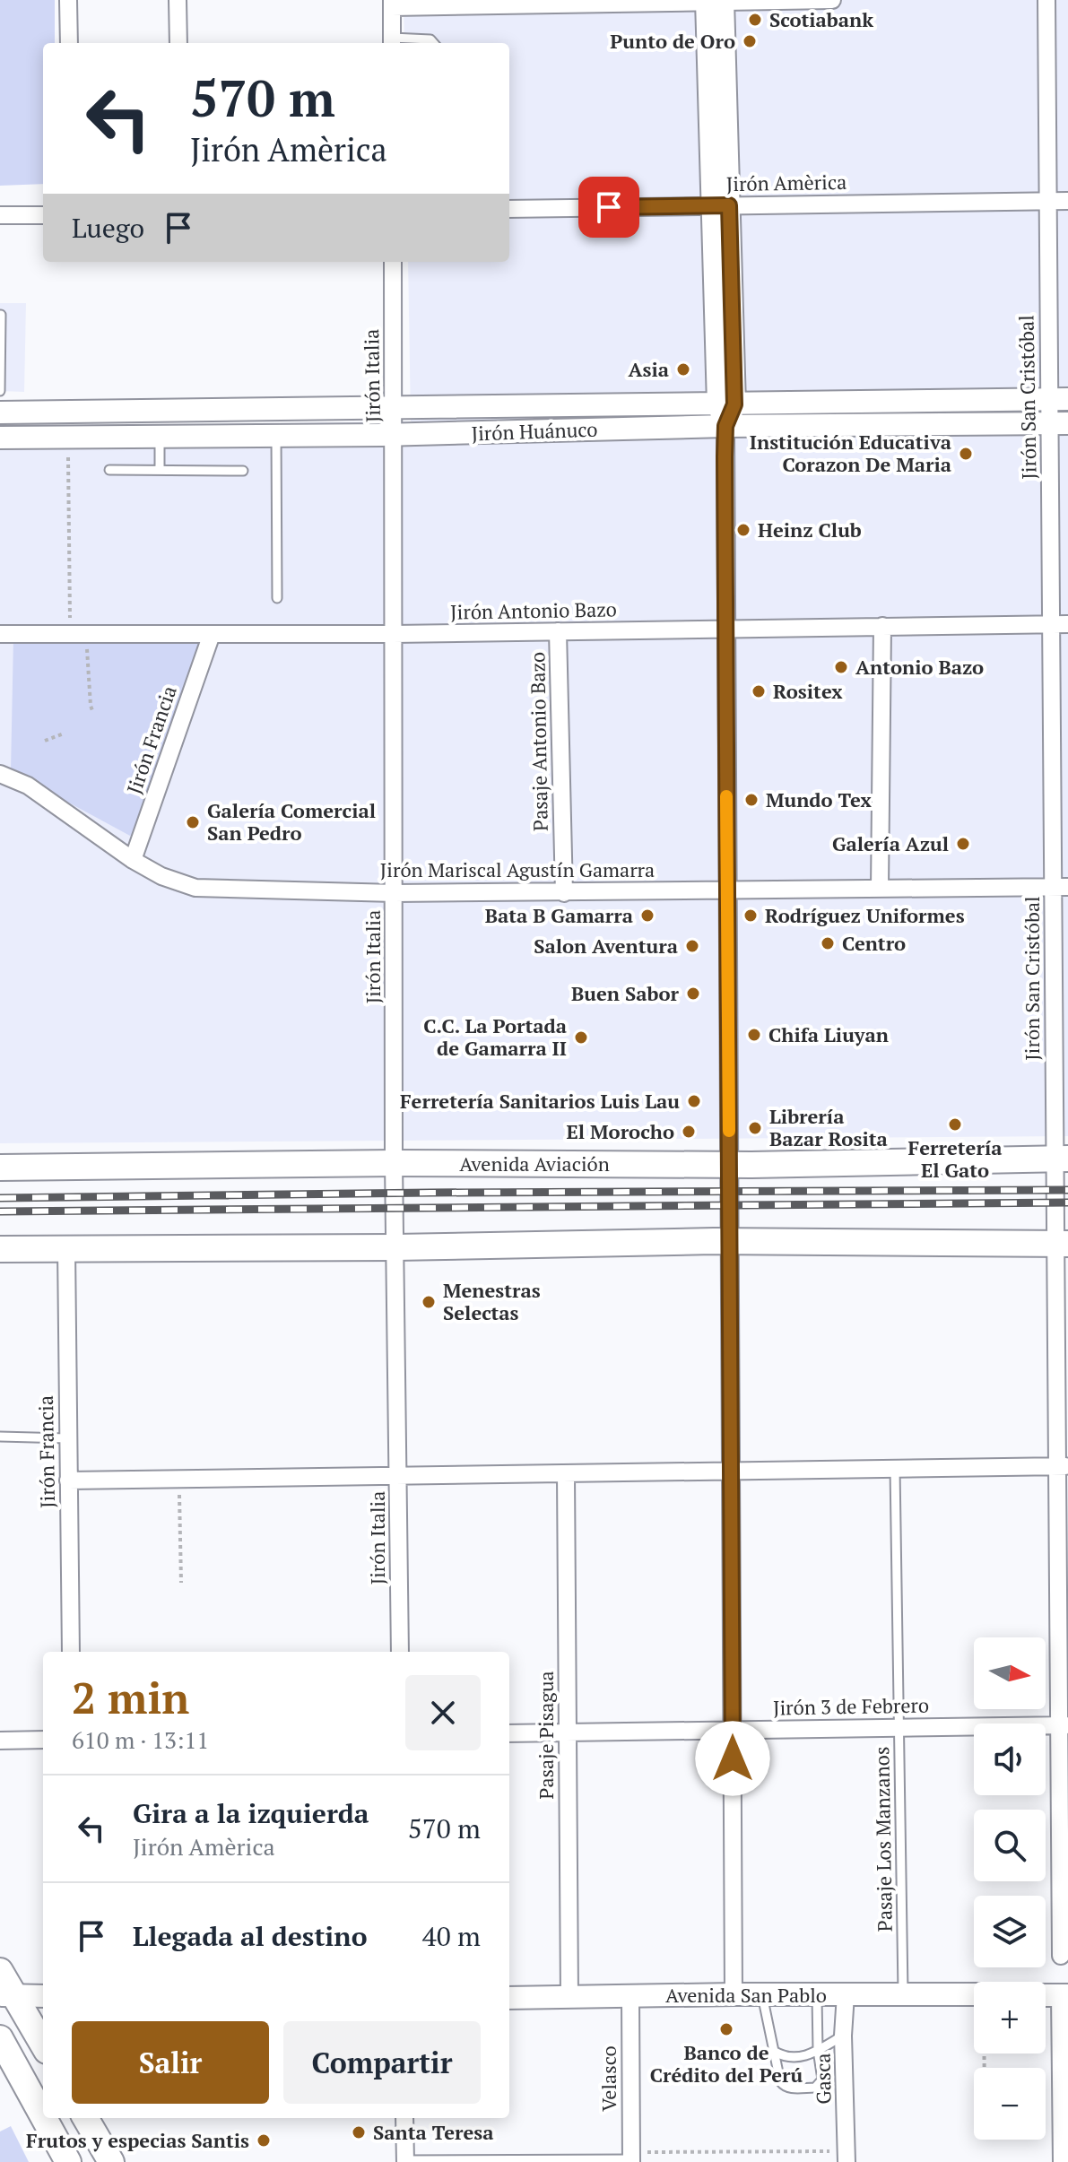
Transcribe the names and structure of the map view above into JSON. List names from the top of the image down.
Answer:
{
  "streets": {
    "main road": ["Avenida Aviación"],
    "street": [
      "Jirón Amèrica",
      "Jirón Italia",
      "Jirón San Cristóbal",
      "Jirón Huánuco",
      "Jirón Antonio Bazo",
      "Jirón Francia",
      "Pasaje Antonio Bazo",
      "Jirón Mariscal Agustín Gamarra",
      "Jirón 3 de Febrero",
      "Pasaje Pisagua",
      "Avenida San Pablo",
      "Velasco",
      "Gasca"
    ],
    "lane": ["Pasaje Los Manzanos"]
  },
  "crossings": [
    ["Jirón Amèrica", "Jirón San Cristóbal"],
    ["Jirón Italia", "Jirón Huánuco"],
    ["Jirón Italia", "Jirón Antonio Bazo"],
    ["Jirón Italia", "Jirón Mariscal Agustín Gamarra"],
    ["Jirón Italia", "Avenida Aviación"],
    ["Jirón San Cristóbal", "Jirón Huánuco"],
    ["Jirón San Cristóbal", "Jirón Antonio Bazo"],
    ["Jirón San Cristóbal", "Jirón Mariscal Agustín Gamarra"],
    ["Jirón San Cristóbal", "Avenida Aviación"],
    ["Jirón San Cristóbal", "Jirón 3 de Febrero"],
    ["Jirón Antonio Bazo", "Jirón Francia"],
    ["Jirón Antonio Bazo", "Pasaje Antonio Bazo"],
    ["Jirón Francia", "Jirón Mariscal Agustín Gamarra"],
    ["Pasaje Antonio Bazo", "Jirón Mariscal Agustín Gamarra"],
    ["Jirón 3 de Febrero", "Pasaje Pisagua"],
    ["Jirón 3 de Febrero", "Pasaje Los Manzanos"],
    ["Pasaje Pisagua", "Avenida San Pablo"],
    ["Pasaje Los Manzanos", "Avenida San Pablo"],
    ["Avenida San Pablo", "Velasco"],
    ["Avenida San Pablo", "Gasca"]
  ],
  "places": [
    "Scotiabank",
    "Punto de Oro",
    "Asia",
    "Institución Educativa Corazon De Maria",
    "Heinz Club",
    "Antonio Bazo",
    "Rositex",
    "Mundo Tex",
    "Galería Comercial San Pedro",
    "Galería Azul",
    "Bata B Gamarra",
    "Rodríguez Uniformes",
    "Centro",
    "Salon Aventura",
    "Buen Sabor",
    "Chifa Liuyan",
    "C.C. La Portada de Gamarra II",
    "Ferretería Sanitarios Luis Lau",
    "Ferretería El Gato",
    "Librería Bazar Rosita",
    "El Morocho",
    "Menestras Selectas",
    "Banco de Crédito del Perú",
    "Santa Teresa",
    "Frutos y especias Santis"
  ],
  "north": "right",
  "page": {
    "turn": ["570 m", "Jirón Amèrica"],
    "then": "Luego",
    "map_buttons": ["+", "−"],
    "heading": ["2 min", "610 m · 13:11"],
    "list": [
      {
        "name": "Gira a la izquierda",
        "note": "Jirón Amèrica",
        "value": "570 m"
      },
      {
        "name": "Llegada al destino",
        "value": "40 m"
      }
    ],
    "buttons": ["Salir", "Compartir"]
  }
}
